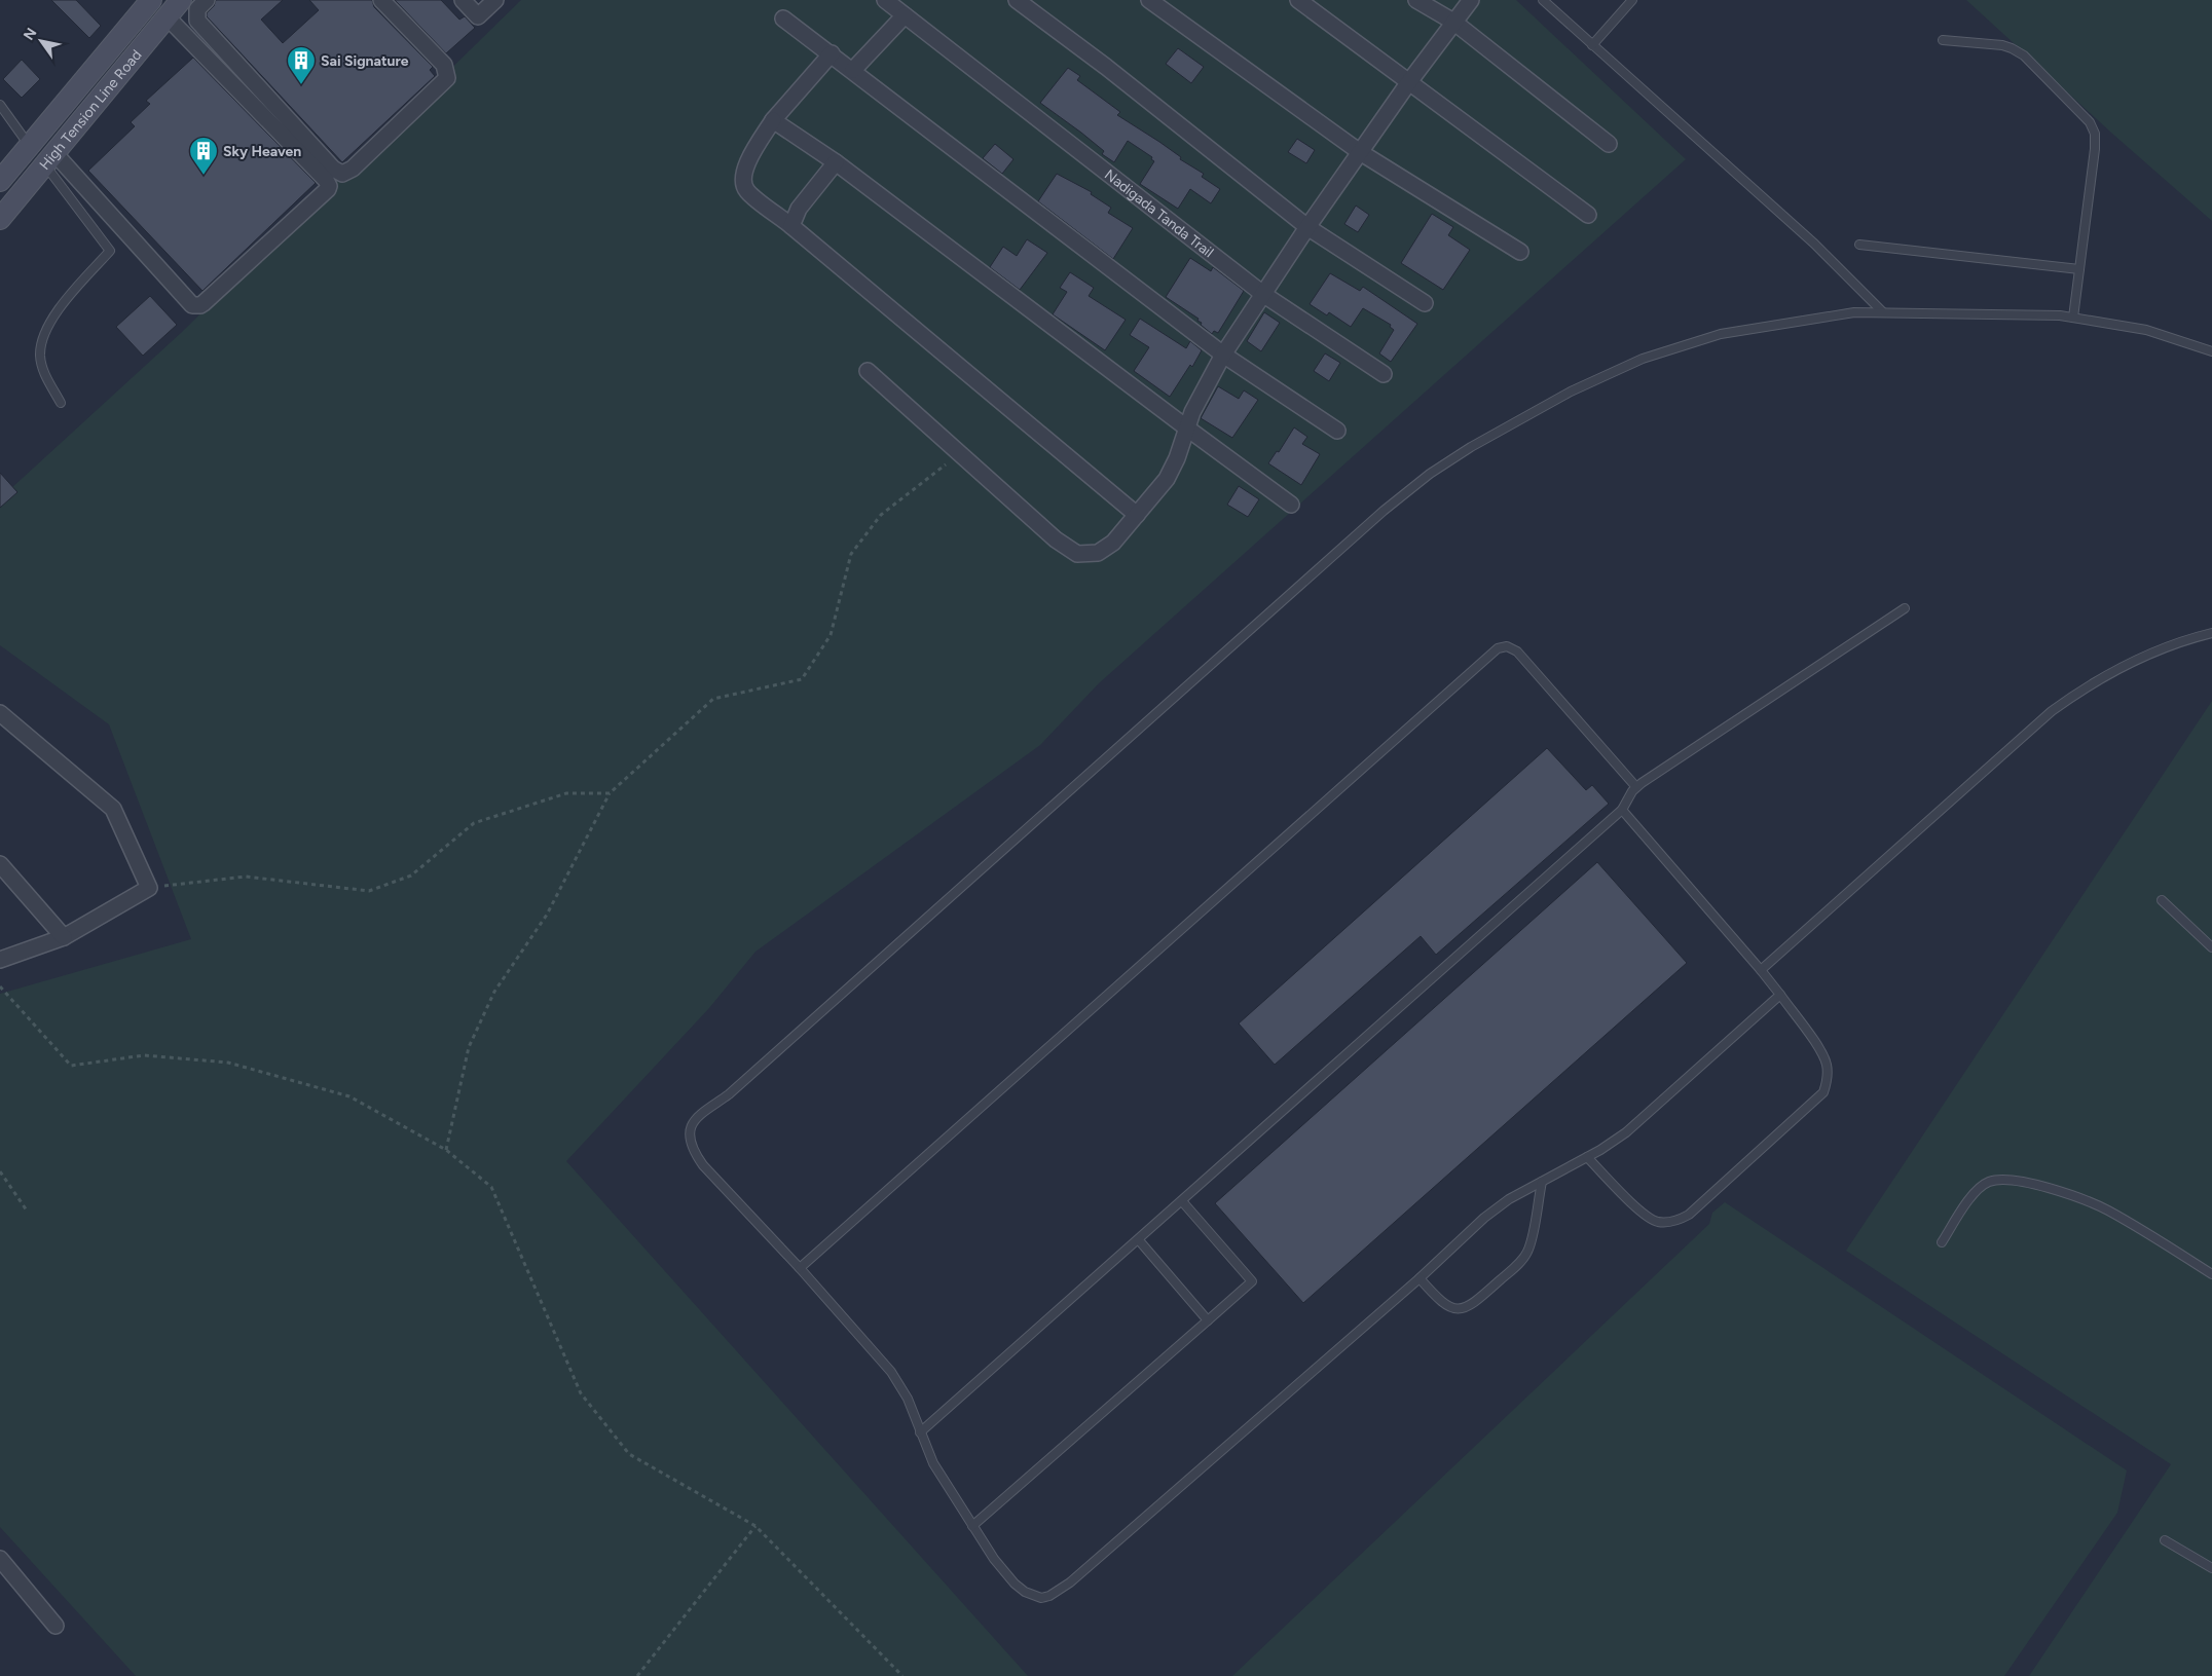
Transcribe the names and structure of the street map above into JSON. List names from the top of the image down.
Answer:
{
  "streets": {
    "main road": ["High Tension Line Road"],
    "street": ["Nadigada Tanda Trail"]
  },
  "places": {
    "building": ["Sai Signature", "Sky Heaven"]
  },
  "north": "top left"
}
